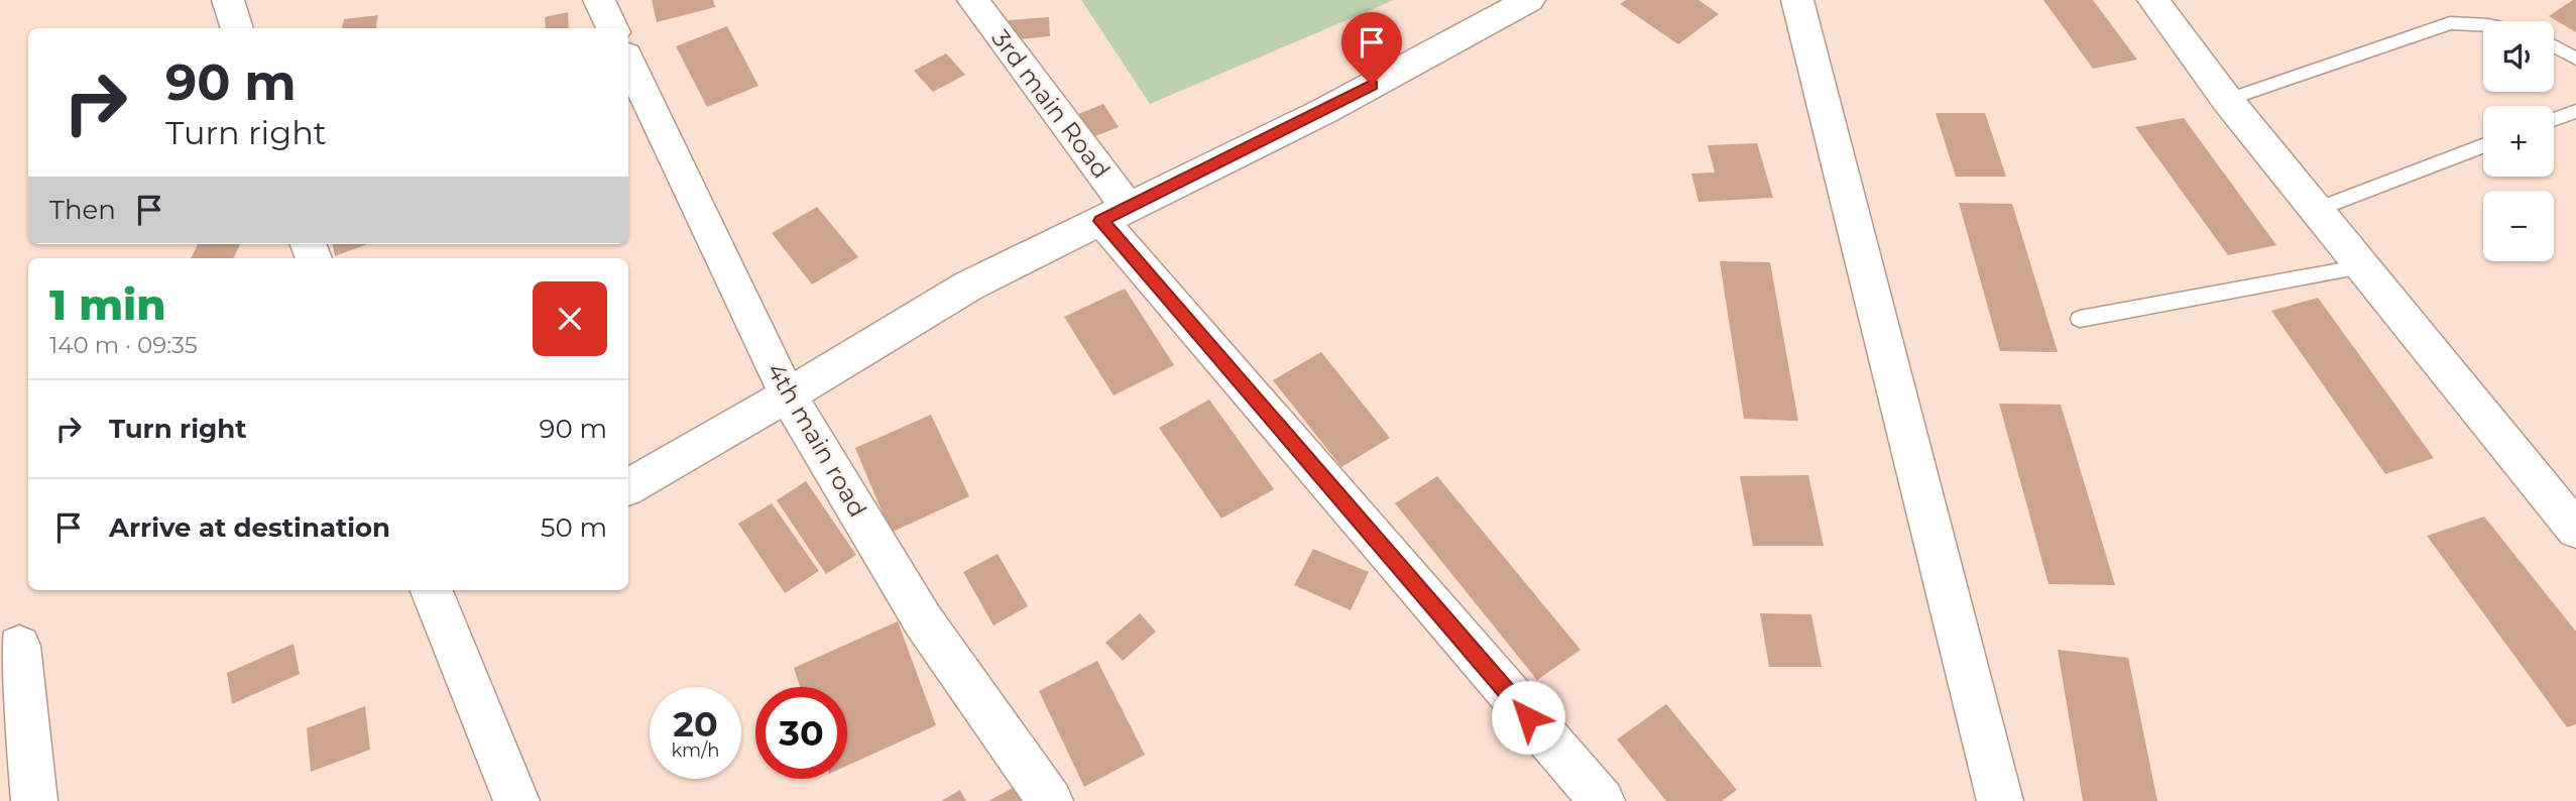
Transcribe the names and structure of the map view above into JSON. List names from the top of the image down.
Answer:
{
  "streets": {
    "street": ["3rd main Road", "4th main road"]
  },
  "page": {
    "map_buttons": ["+", "−"],
    "turn": ["90 m", "Turn right"],
    "then": "Then",
    "heading": ["1 min", "140 m · 09:35"],
    "list": [
      {
        "name": "Turn right",
        "value": "90 m"
      },
      {
        "name": "Arrive at destination",
        "value": "50 m"
      }
    ],
    "speed": "20 km/h",
    "limit": "30"
  }
}
